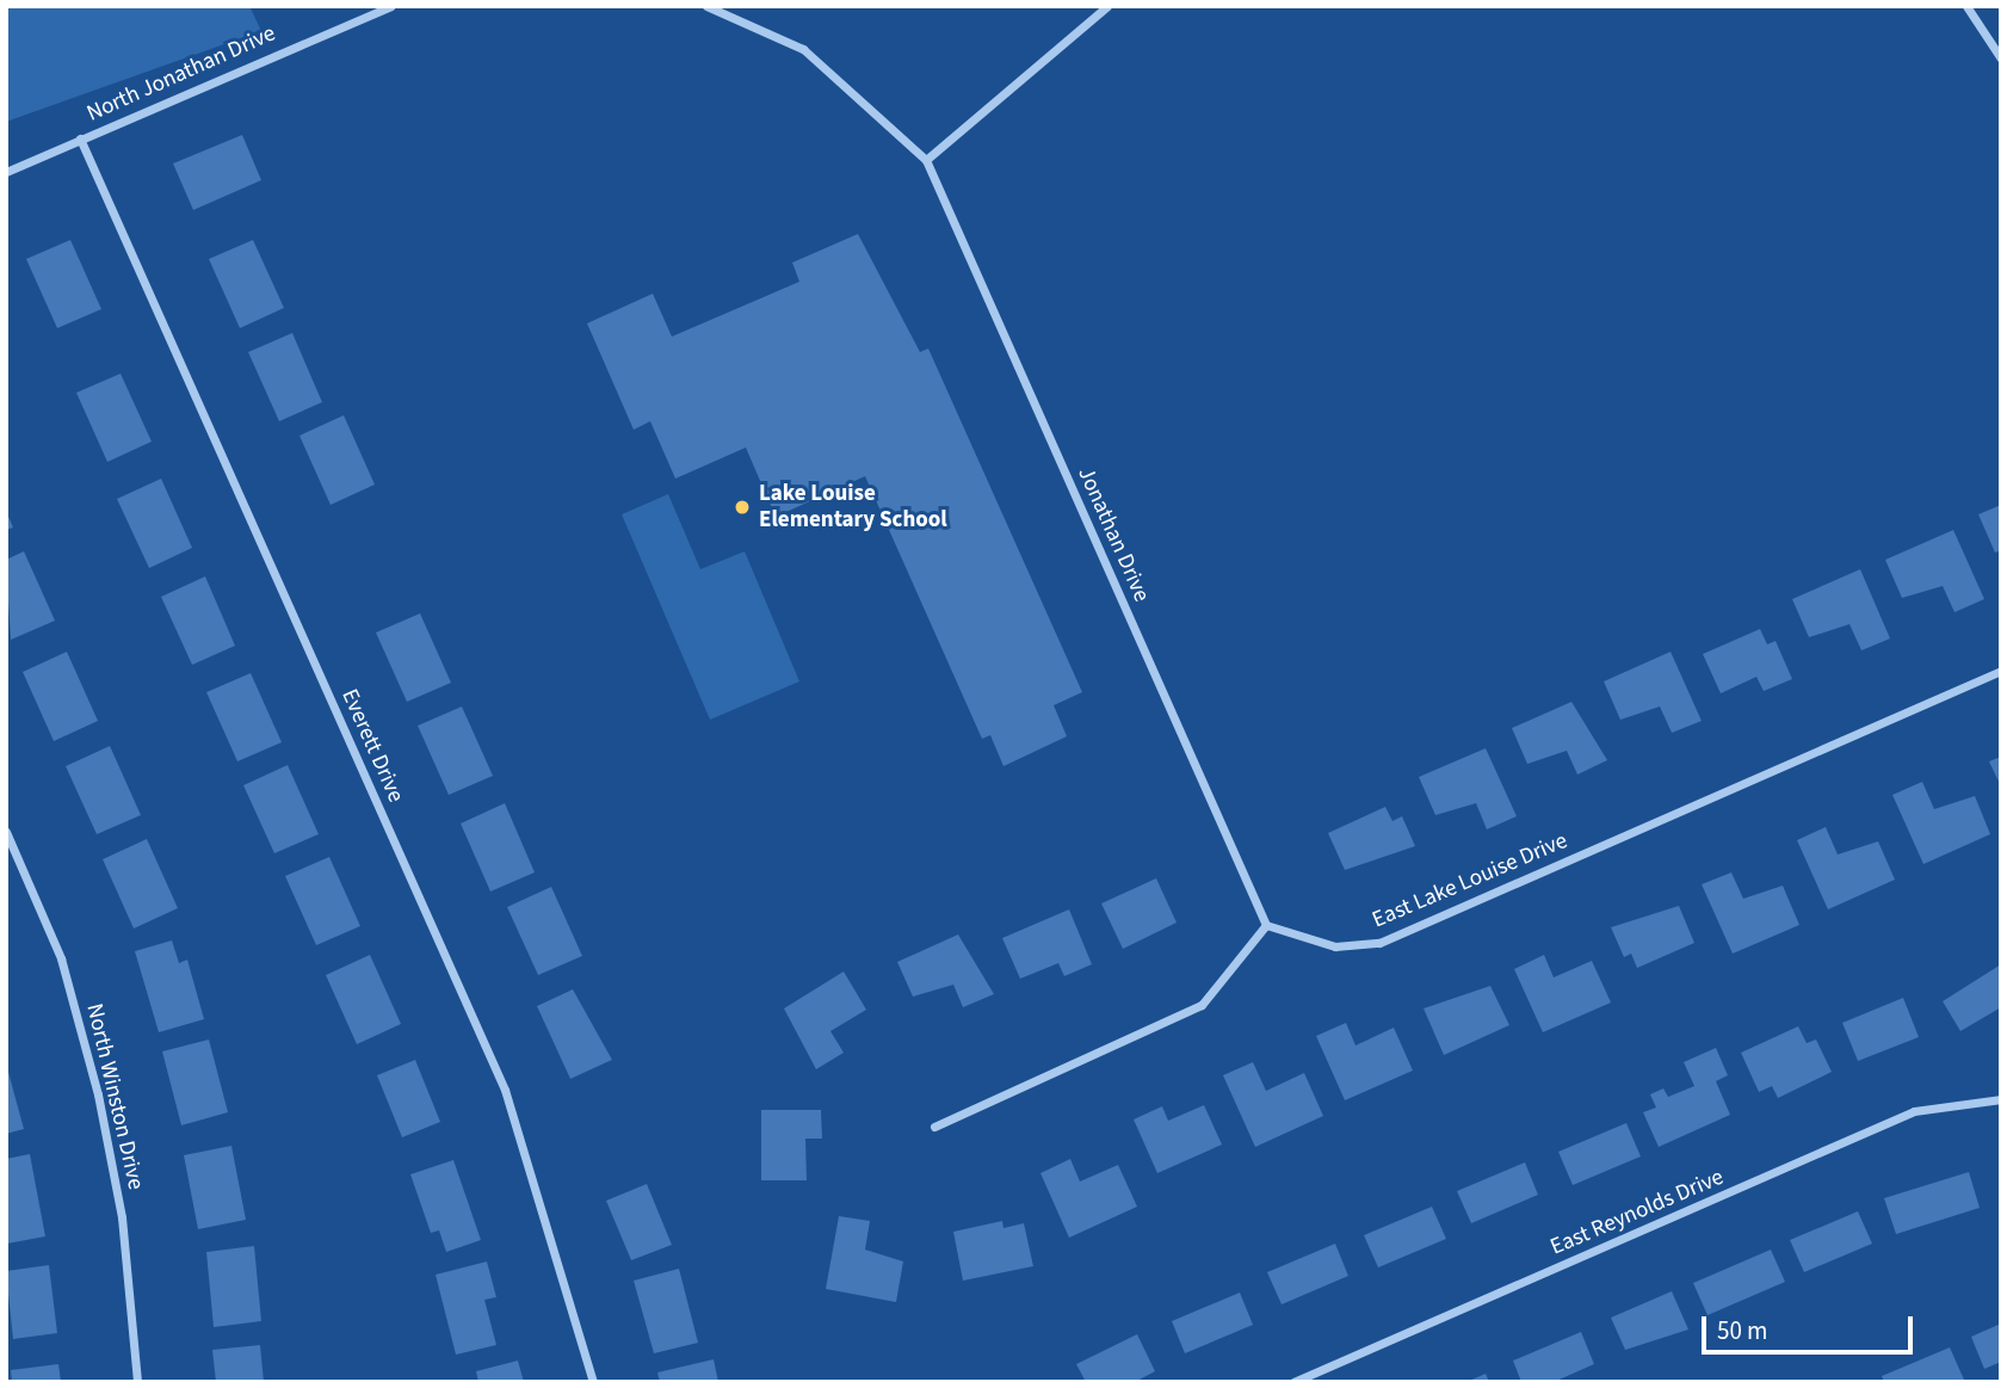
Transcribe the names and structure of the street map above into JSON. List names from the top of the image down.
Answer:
{
  "streets": {
    "street": [
      "North Jonathan Drive",
      "Jonathan Drive",
      "Everett Drive",
      "East Lake Louise Drive",
      "North Winston Drive",
      "East Reynolds Drive"
    ]
  },
  "crossings": [
    ["North Jonathan Drive", "Everett Drive"],
    ["Jonathan Drive", "East Lake Louise Drive"]
  ],
  "places": ["Lake Louise Elementary School"],
  "scale_bar": "50 m"
}
